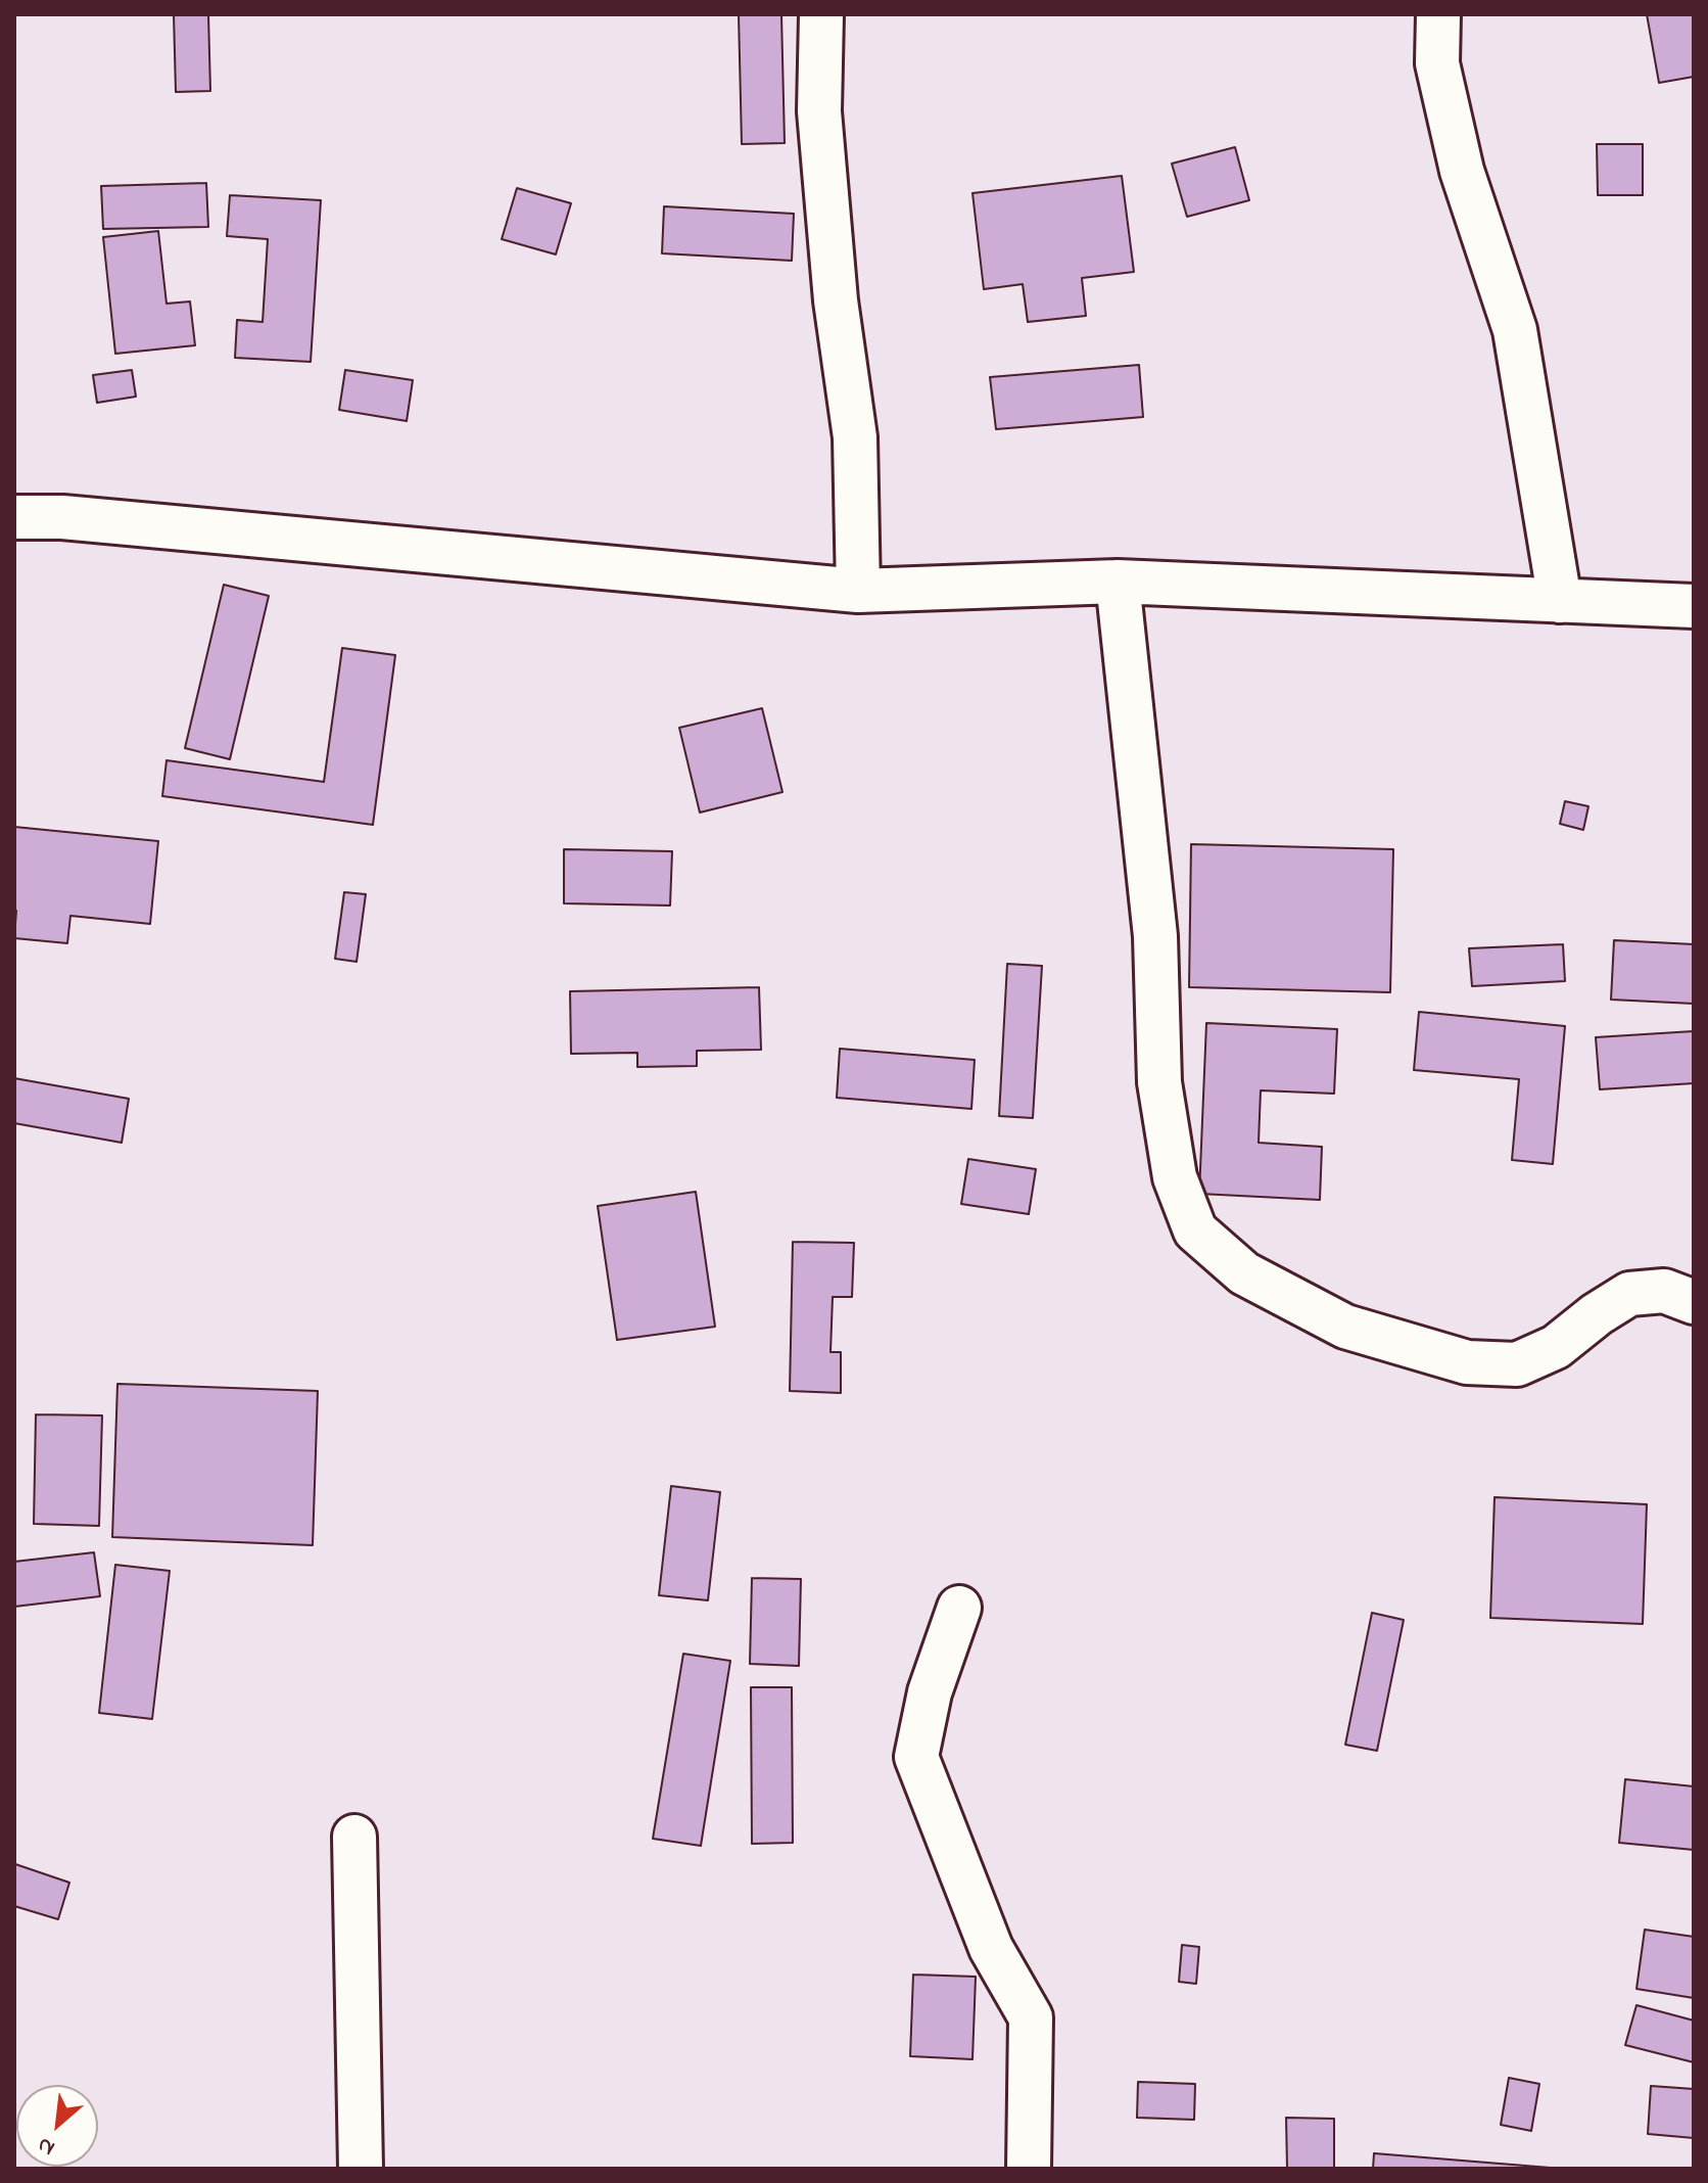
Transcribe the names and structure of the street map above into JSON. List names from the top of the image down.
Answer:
{
  "north": "bottom left"
}
